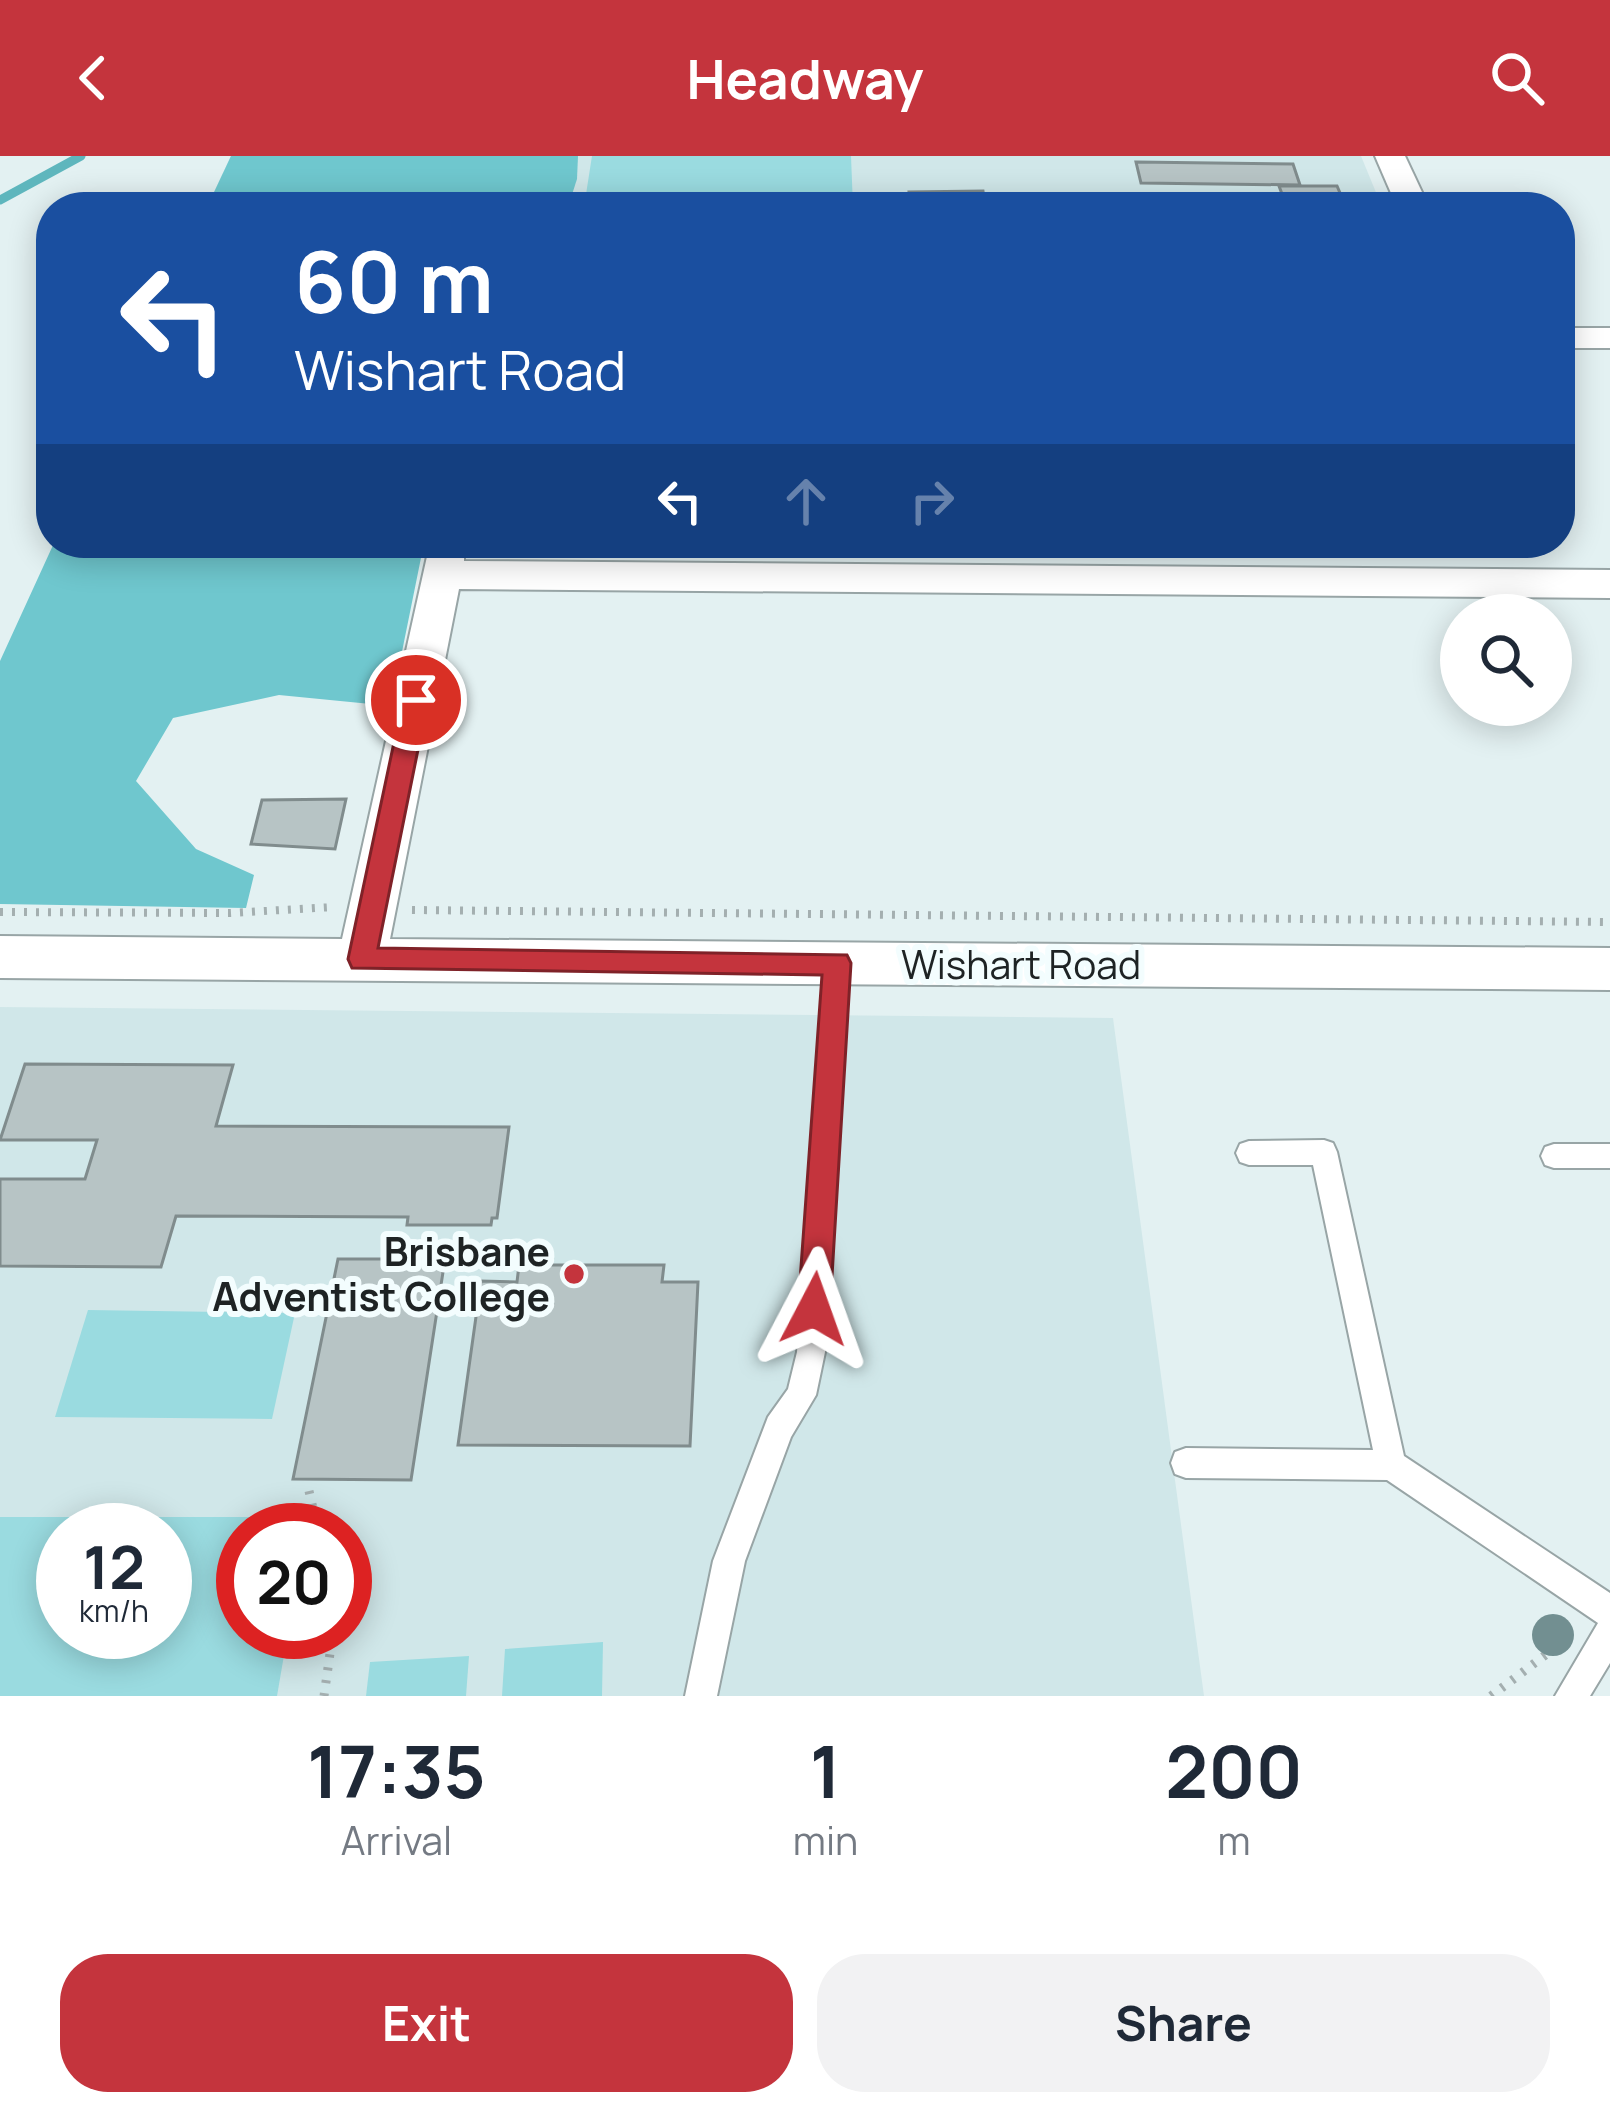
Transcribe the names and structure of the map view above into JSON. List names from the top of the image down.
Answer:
{
  "streets": {
    "street": ["Wishart Road"]
  },
  "places": ["Brisbane Adventist College"],
  "page": {
    "header": "Headway",
    "turn": ["60 m", "Wishart Road"],
    "speed": "12 km/h",
    "limit": "20",
    "eta": [
      "17:35",
      "Arrival",
      "1",
      "min",
      "200",
      "m"
    ],
    "buttons": ["Exit", "Share"]
  }
}
